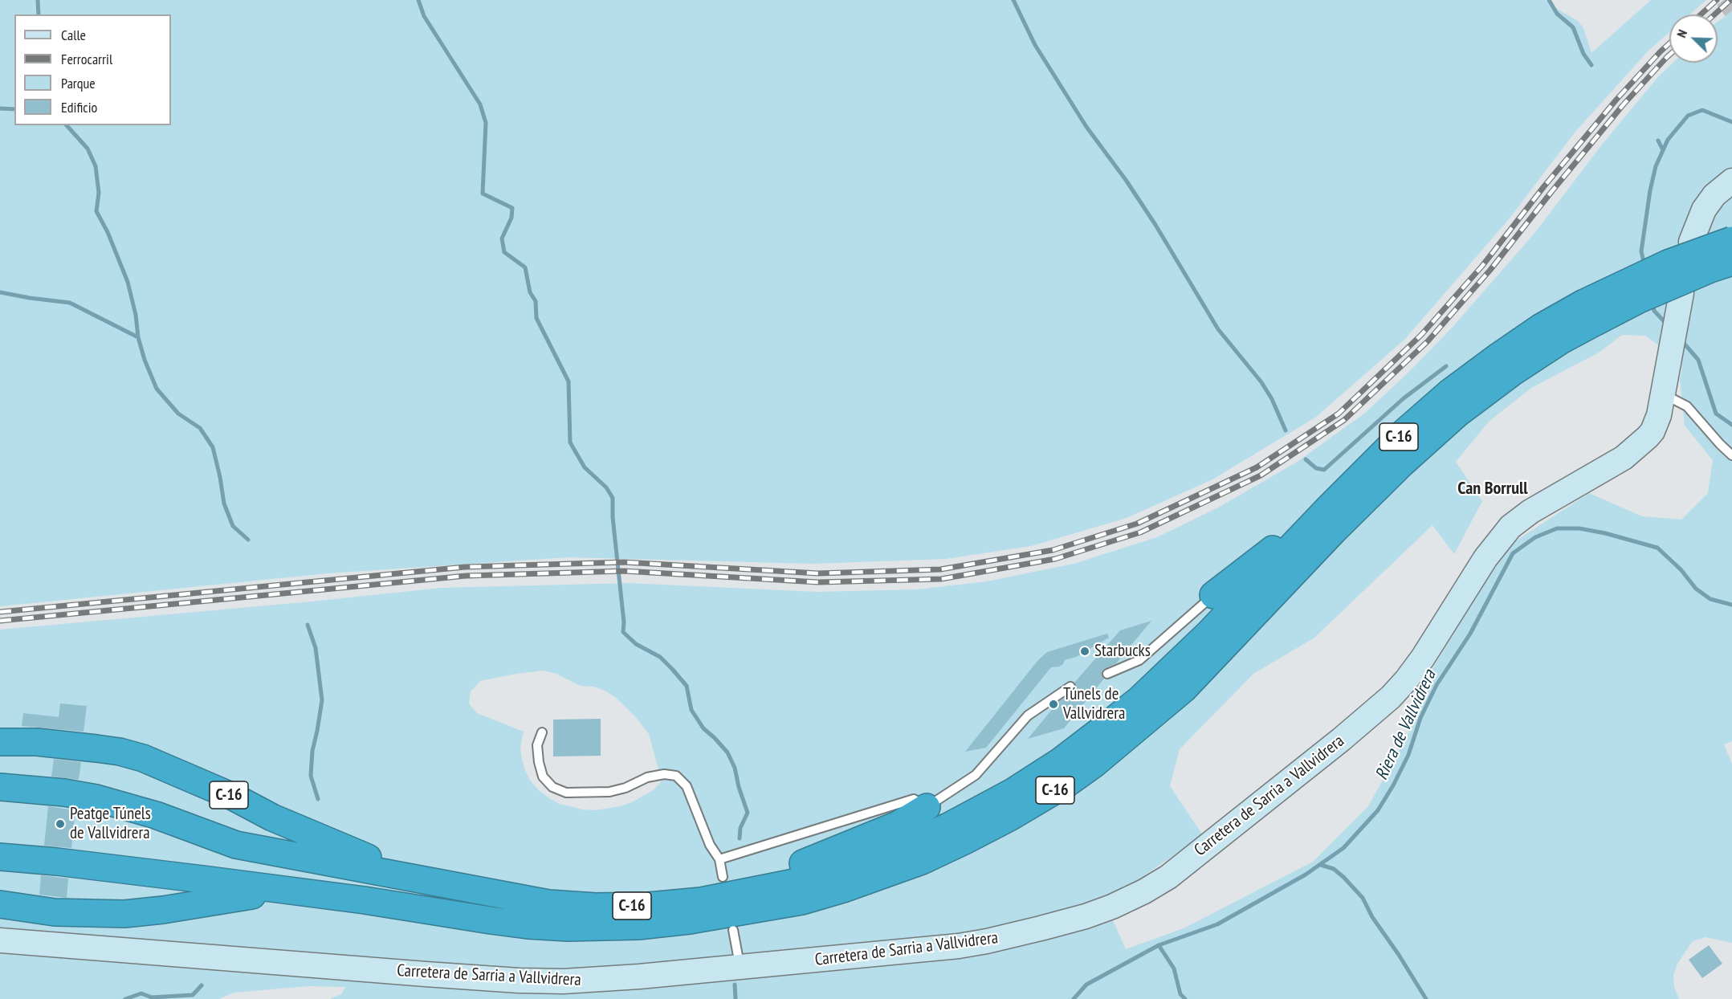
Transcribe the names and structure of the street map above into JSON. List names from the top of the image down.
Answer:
{
  "streets": {
    "highway": ["C-16"],
    "main road": ["Carretera de Sarria a Vallvidrera"]
  },
  "districts": ["Can Borrull"],
  "water": ["Riera de Vallvidrera"],
  "places": ["Starbucks", "Túnels de Vallvidrera", "Peatge Túnels de Vallvidrera"],
  "legend": [
    "Calle",
    "Ferrocarril",
    "Parque",
    "Edificio"
  ],
  "north": "top left"
}
